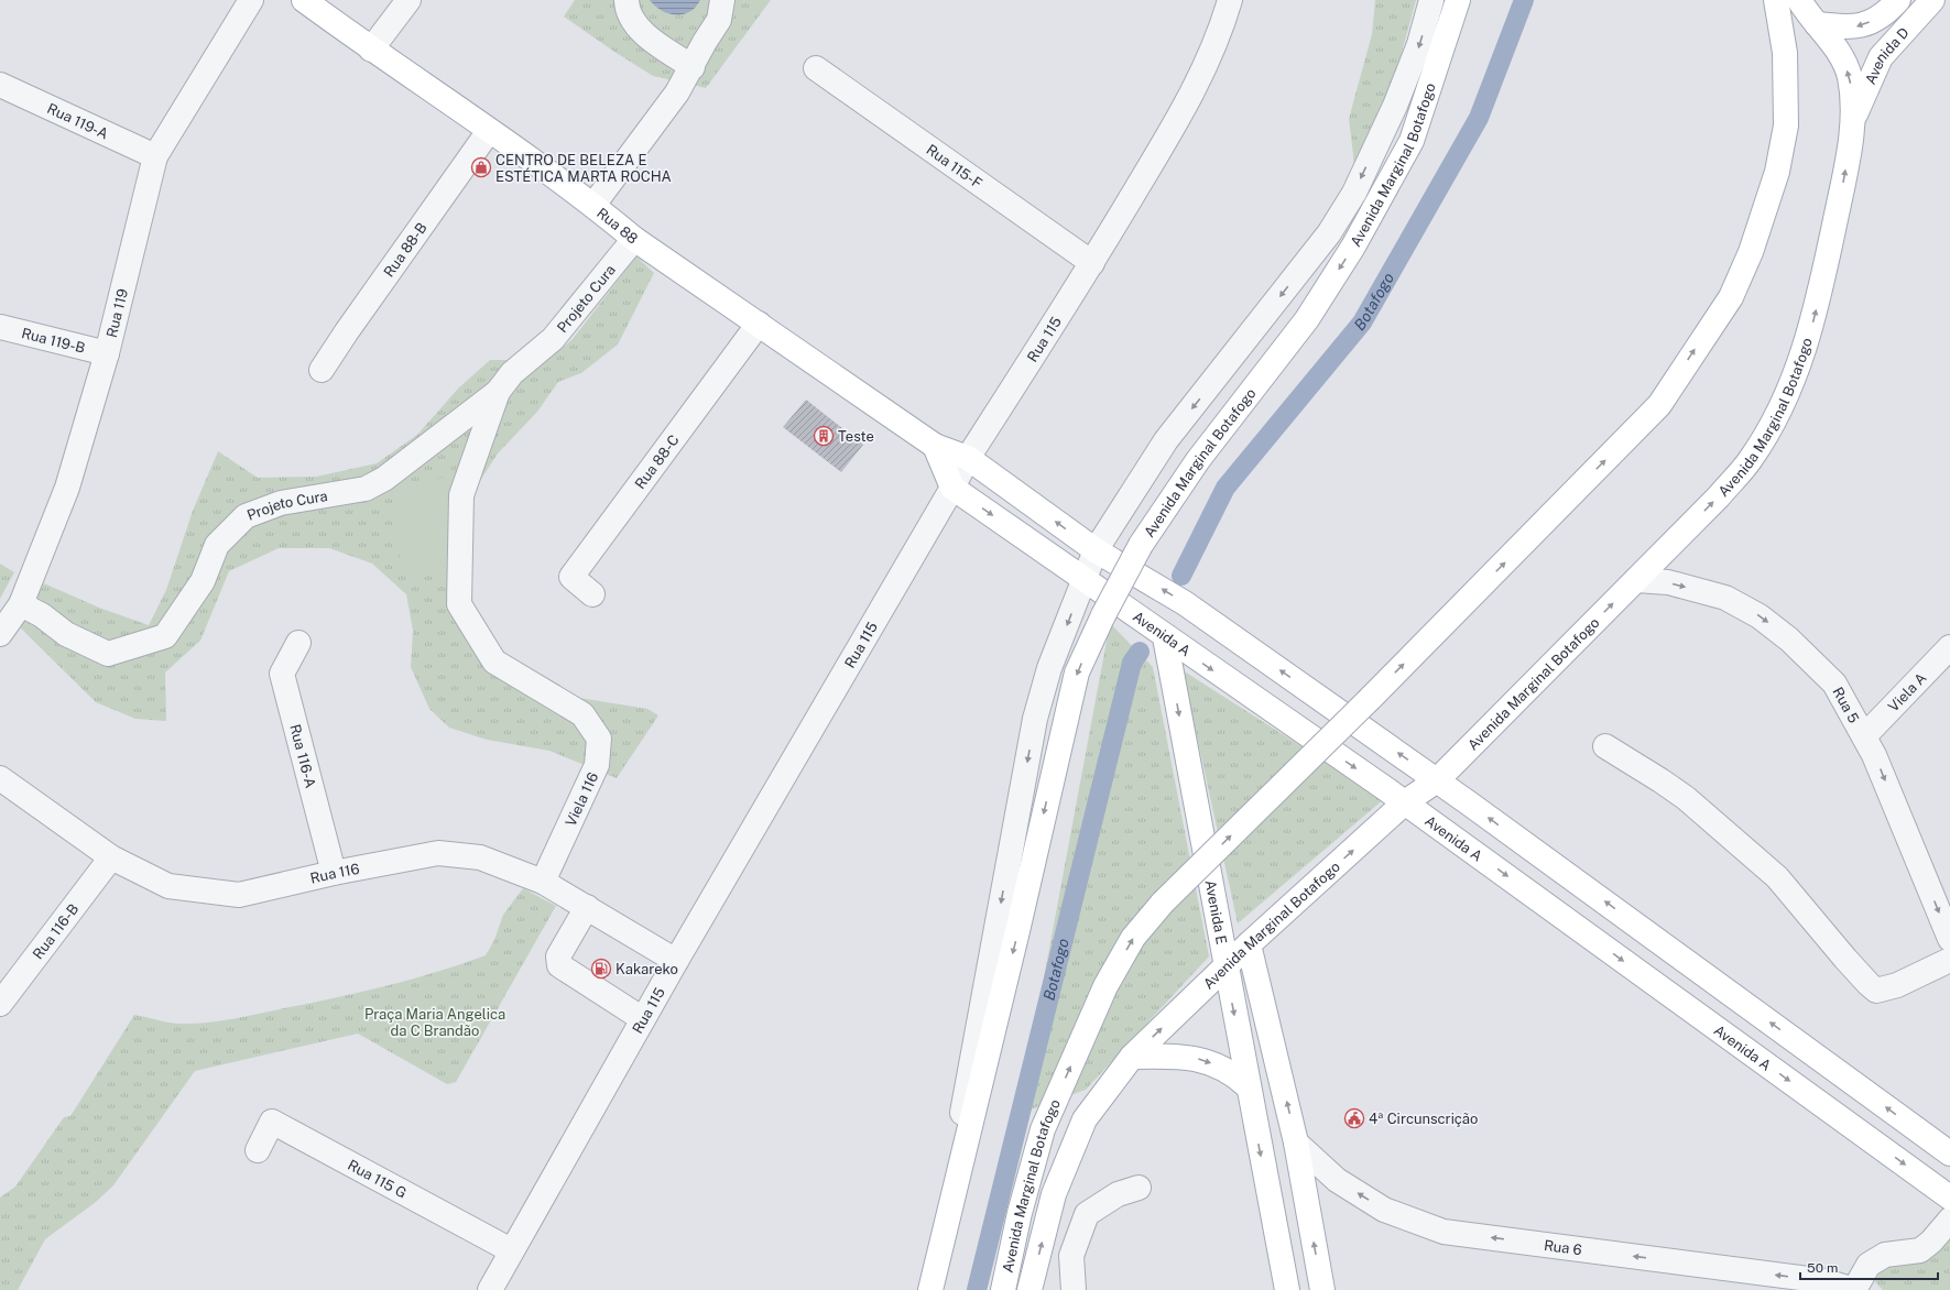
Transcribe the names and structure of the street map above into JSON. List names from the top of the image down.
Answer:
{
  "streets": {
    "main road": [
      "Avenida D",
      "Avenida Marginal Botafogo",
      "Rua 88",
      "Avenida A",
      "Avenida E"
    ],
    "street": [
      "Rua 119-A",
      "Rua 115-F",
      "Rua 88-B",
      "Projeto Cura",
      "Rua 119",
      "Rua 115",
      "Rua 119-B",
      "Rua 88-C",
      "Viela A",
      "Rua 5",
      "Rua 116-A",
      "Viela 116",
      "Rua 116",
      "Rua 116-B",
      "Rua 115 G",
      "Rua 6"
    ]
  },
  "crossings": [
    ["Avenida D", "Avenida Marginal Botafogo"],
    ["Rua 119-A", "Rua 119"],
    ["Avenida Marginal Botafogo", "Avenida A"],
    ["Avenida Marginal Botafogo", "Rua 5"],
    ["Avenida Marginal Botafogo", "Avenida E"],
    ["Rua 115-F", "Rua 115"],
    ["Rua 88", "Rua 88-B"],
    ["Rua 88", "Projeto Cura"],
    ["Rua 88", "Rua 115"],
    ["Rua 88", "Rua 88-C"],
    ["Projeto Cura", "Rua 119"],
    ["Projeto Cura", "Viela 116"],
    ["Rua 119", "Rua 119-B"],
    ["Rua 115", "Avenida A"],
    ["Rua 115", "Rua 116"],
    ["Rua 115", "Rua 115 G"],
    ["Avenida A", "Avenida E"],
    ["Viela A", "Rua 5"],
    ["Rua 116-A", "Rua 116"],
    ["Viela 116", "Rua 116"],
    ["Rua 116", "Rua 116-B"],
    ["Avenida E", "Rua 6"]
  ],
  "one_way": ["Avenida D", "Rua 5", "Rua 6"],
  "water": ["Botafogo"],
  "parks": ["Praça Maria Angelica da C Brandão"],
  "places": {
    "shop": ["CENTRO DE BELEZA E ESTÉTICA MARTA ROCHA"],
    "building": ["Teste"],
    "fuel station": ["Kakareko"],
    "public building": ["4ª Circunscrição"]
  },
  "scale_bar": "50 m"
}
